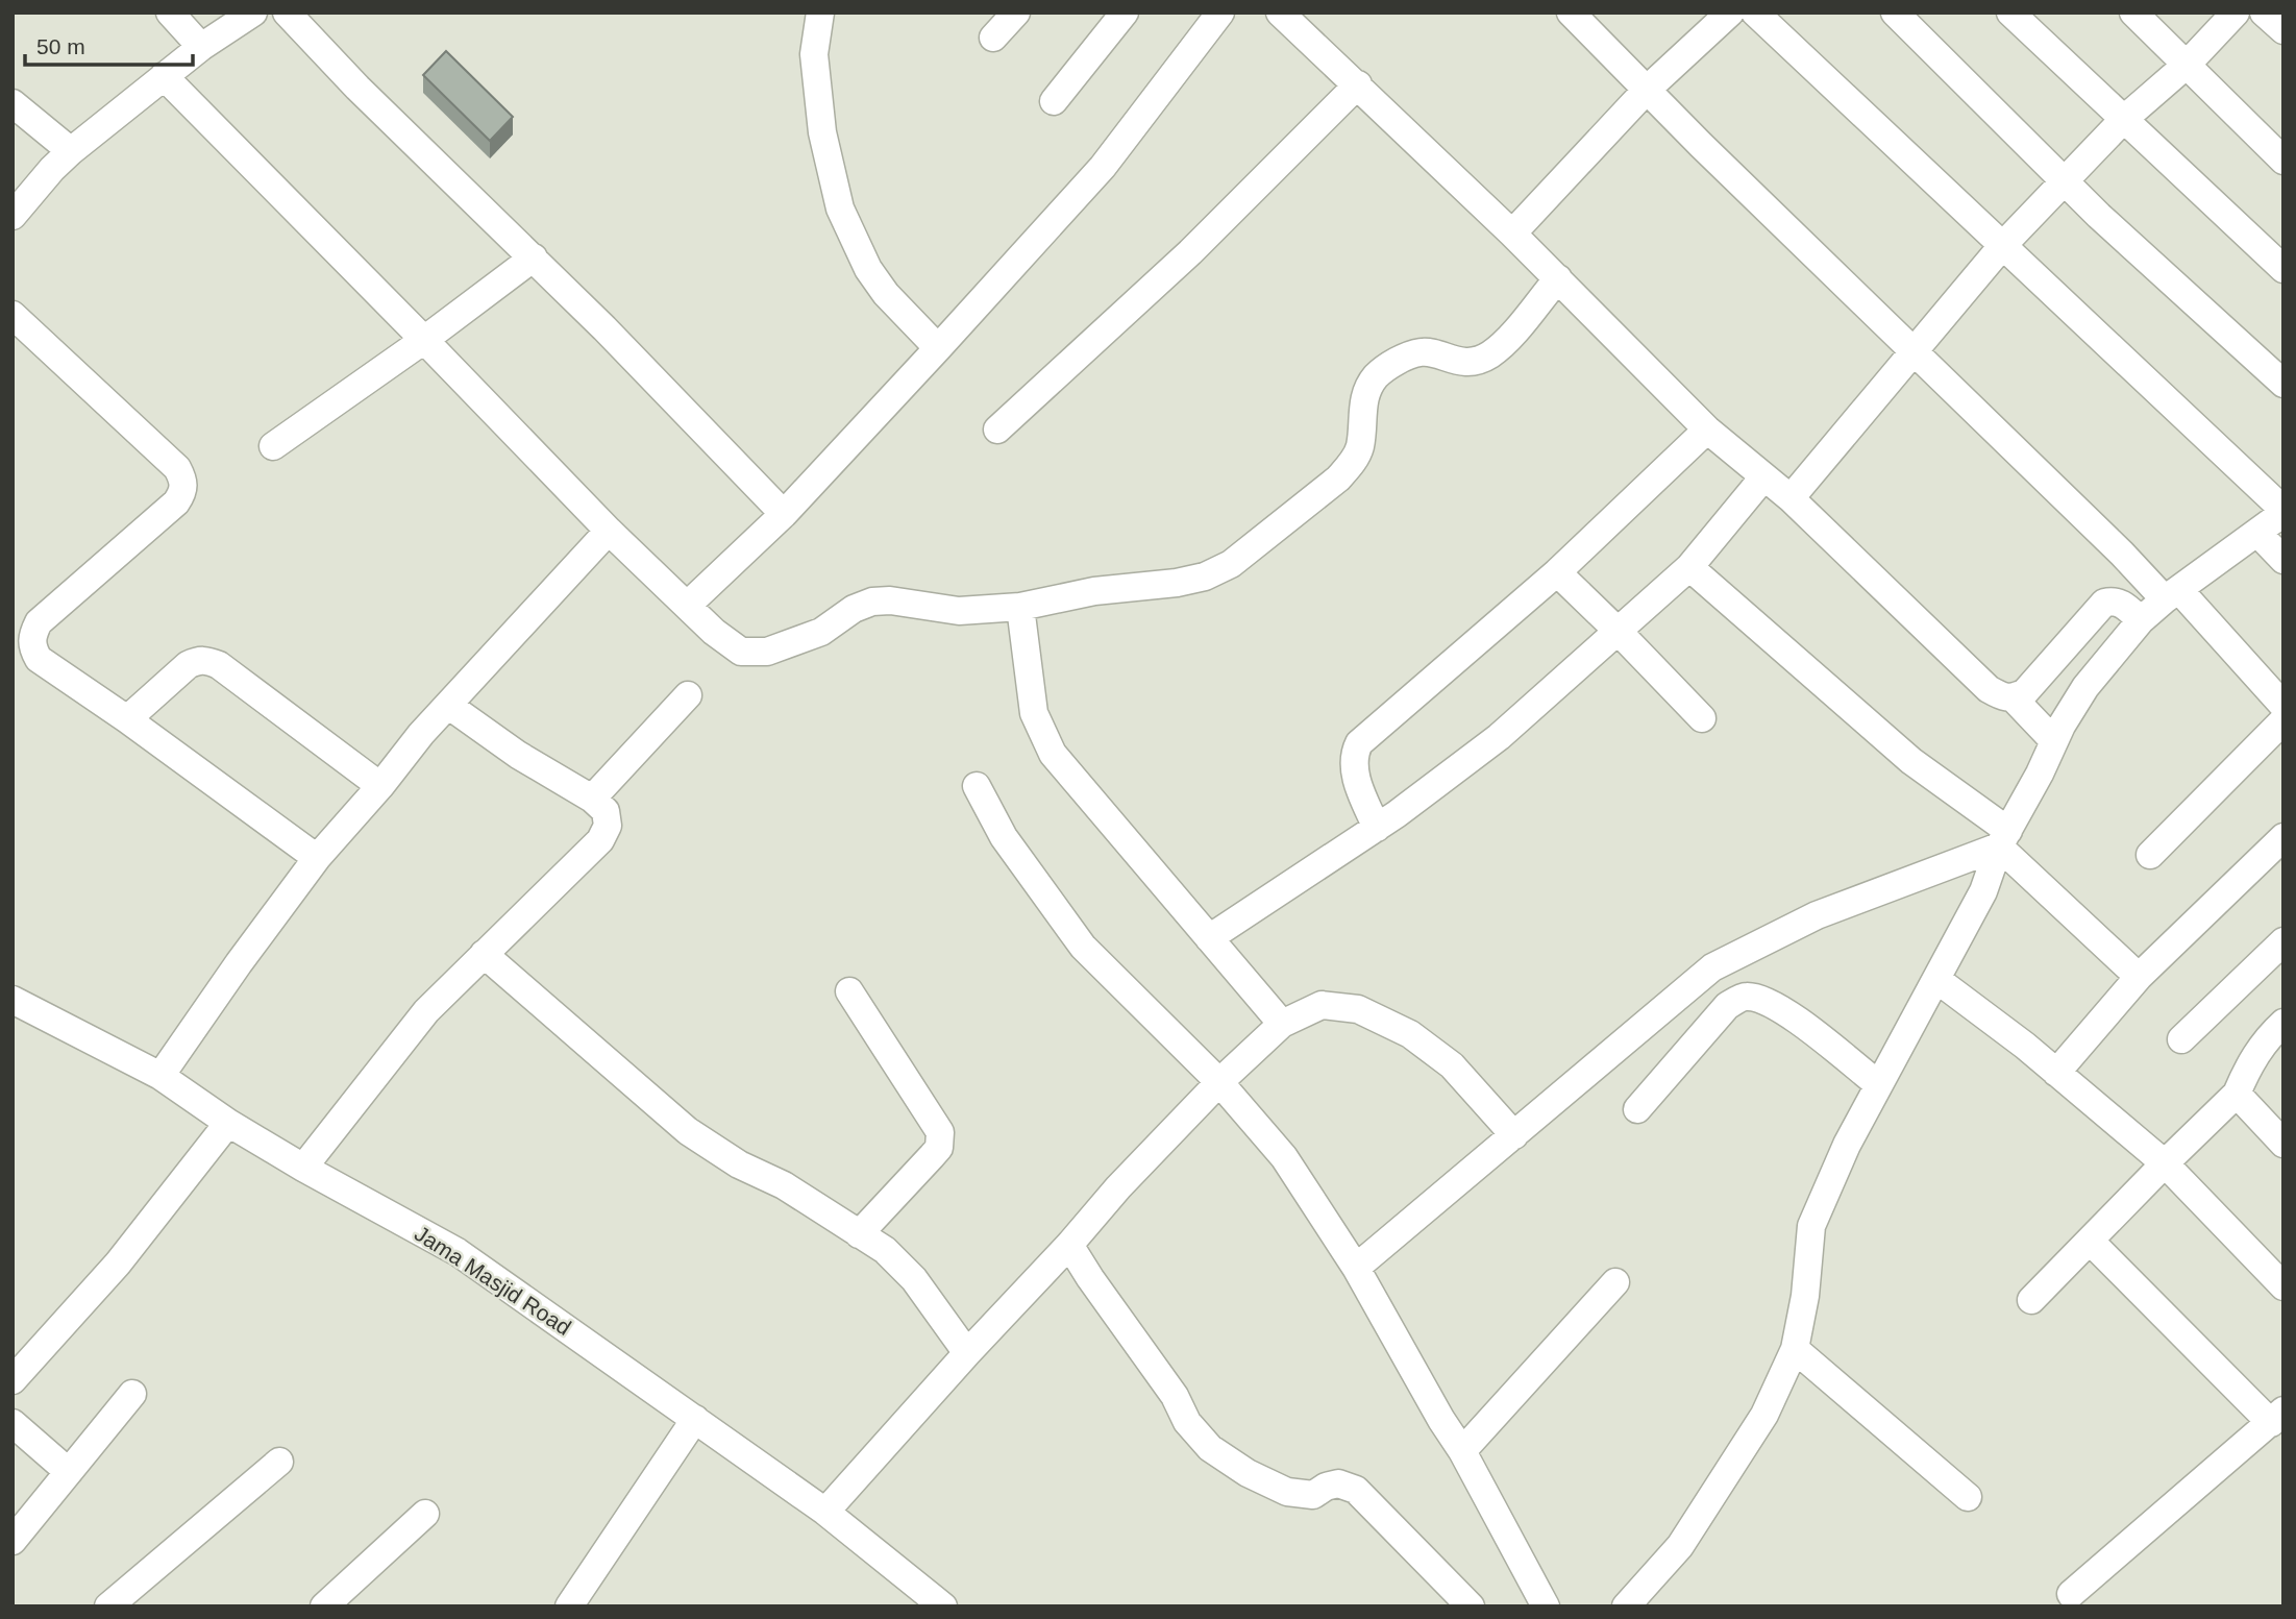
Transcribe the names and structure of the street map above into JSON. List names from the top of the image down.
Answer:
{
  "streets": {
    "street": ["Jama Masjid Road"]
  },
  "scale_bar": "50 m"
}
